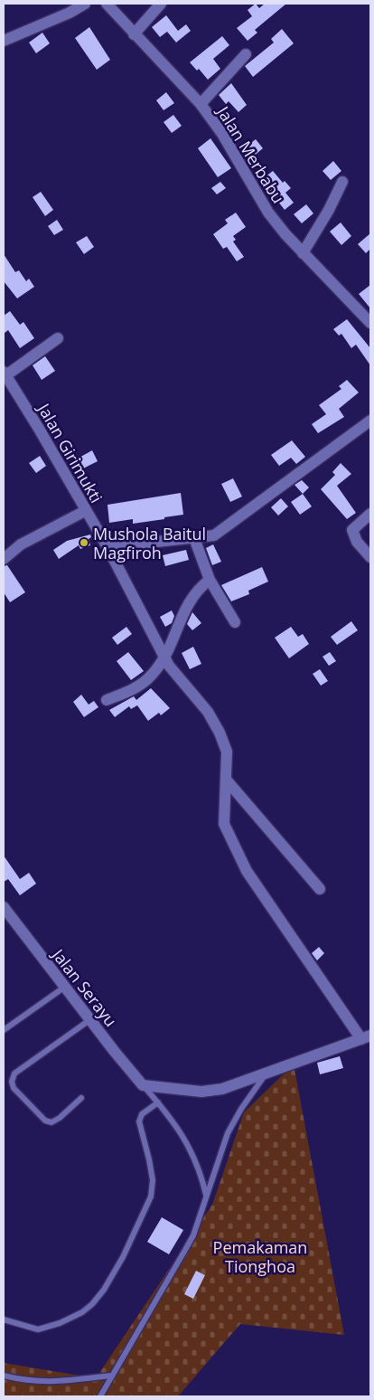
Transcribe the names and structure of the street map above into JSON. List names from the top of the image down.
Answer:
{
  "streets": {
    "street": ["Jalan Merbabu", "Jalan Girimukti", "Jalan Serayu"]
  },
  "parks": ["Pemakaman Tionghoa"],
  "places": ["Mushola Baitul Magfiroh"]
}
